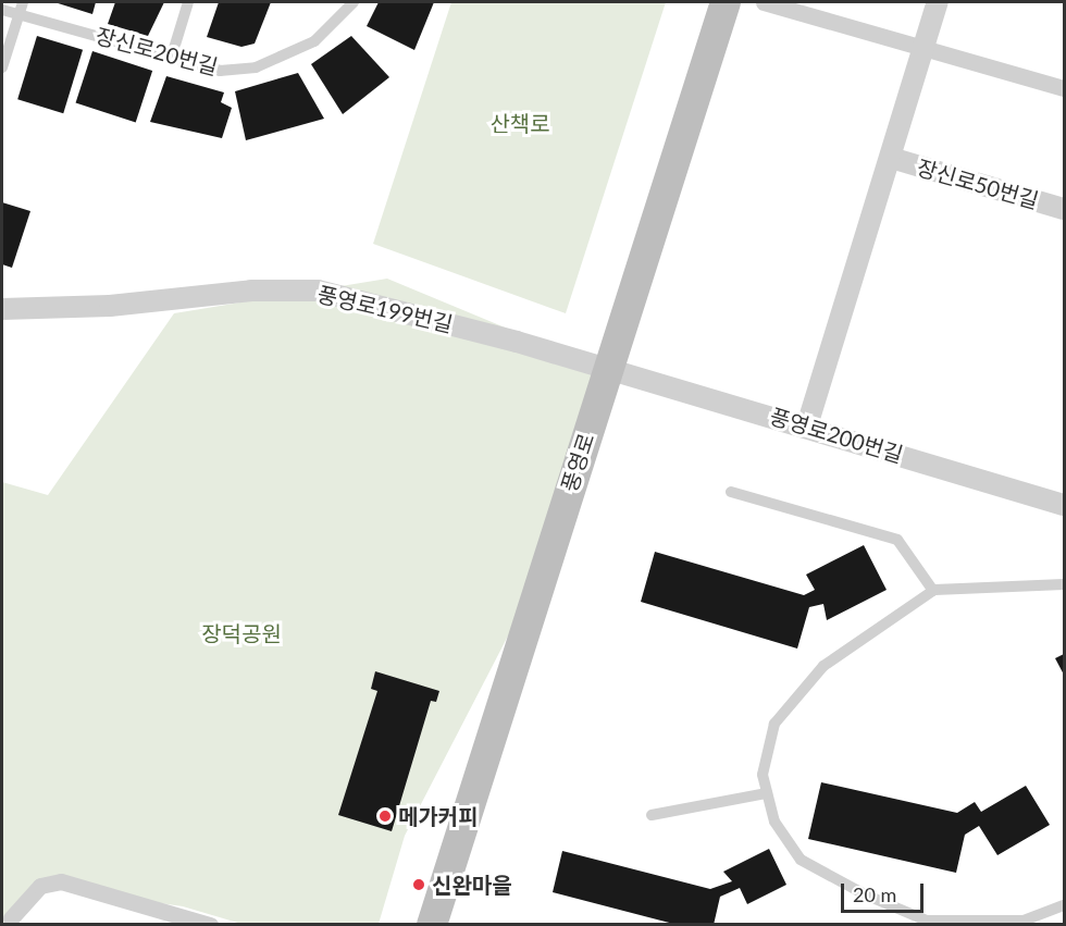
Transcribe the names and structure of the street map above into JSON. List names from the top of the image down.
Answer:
{
  "streets": {
    "main road": ["풍영로"],
    "street": ["장신로50번길", "풍영로199번길", "풍영로200번길"],
    "lane": ["장신로20번길"]
  },
  "crossings": [
    ["풍영로199번길", "풍영로200번길"],
    ["풍영로199번길", "풍영로"],
    ["풍영로200번길", "풍영로"]
  ],
  "parks": ["산책로", "장덕공원"],
  "places": ["메가커피", "신완마을"],
  "scale_bar": "20 m"
}
